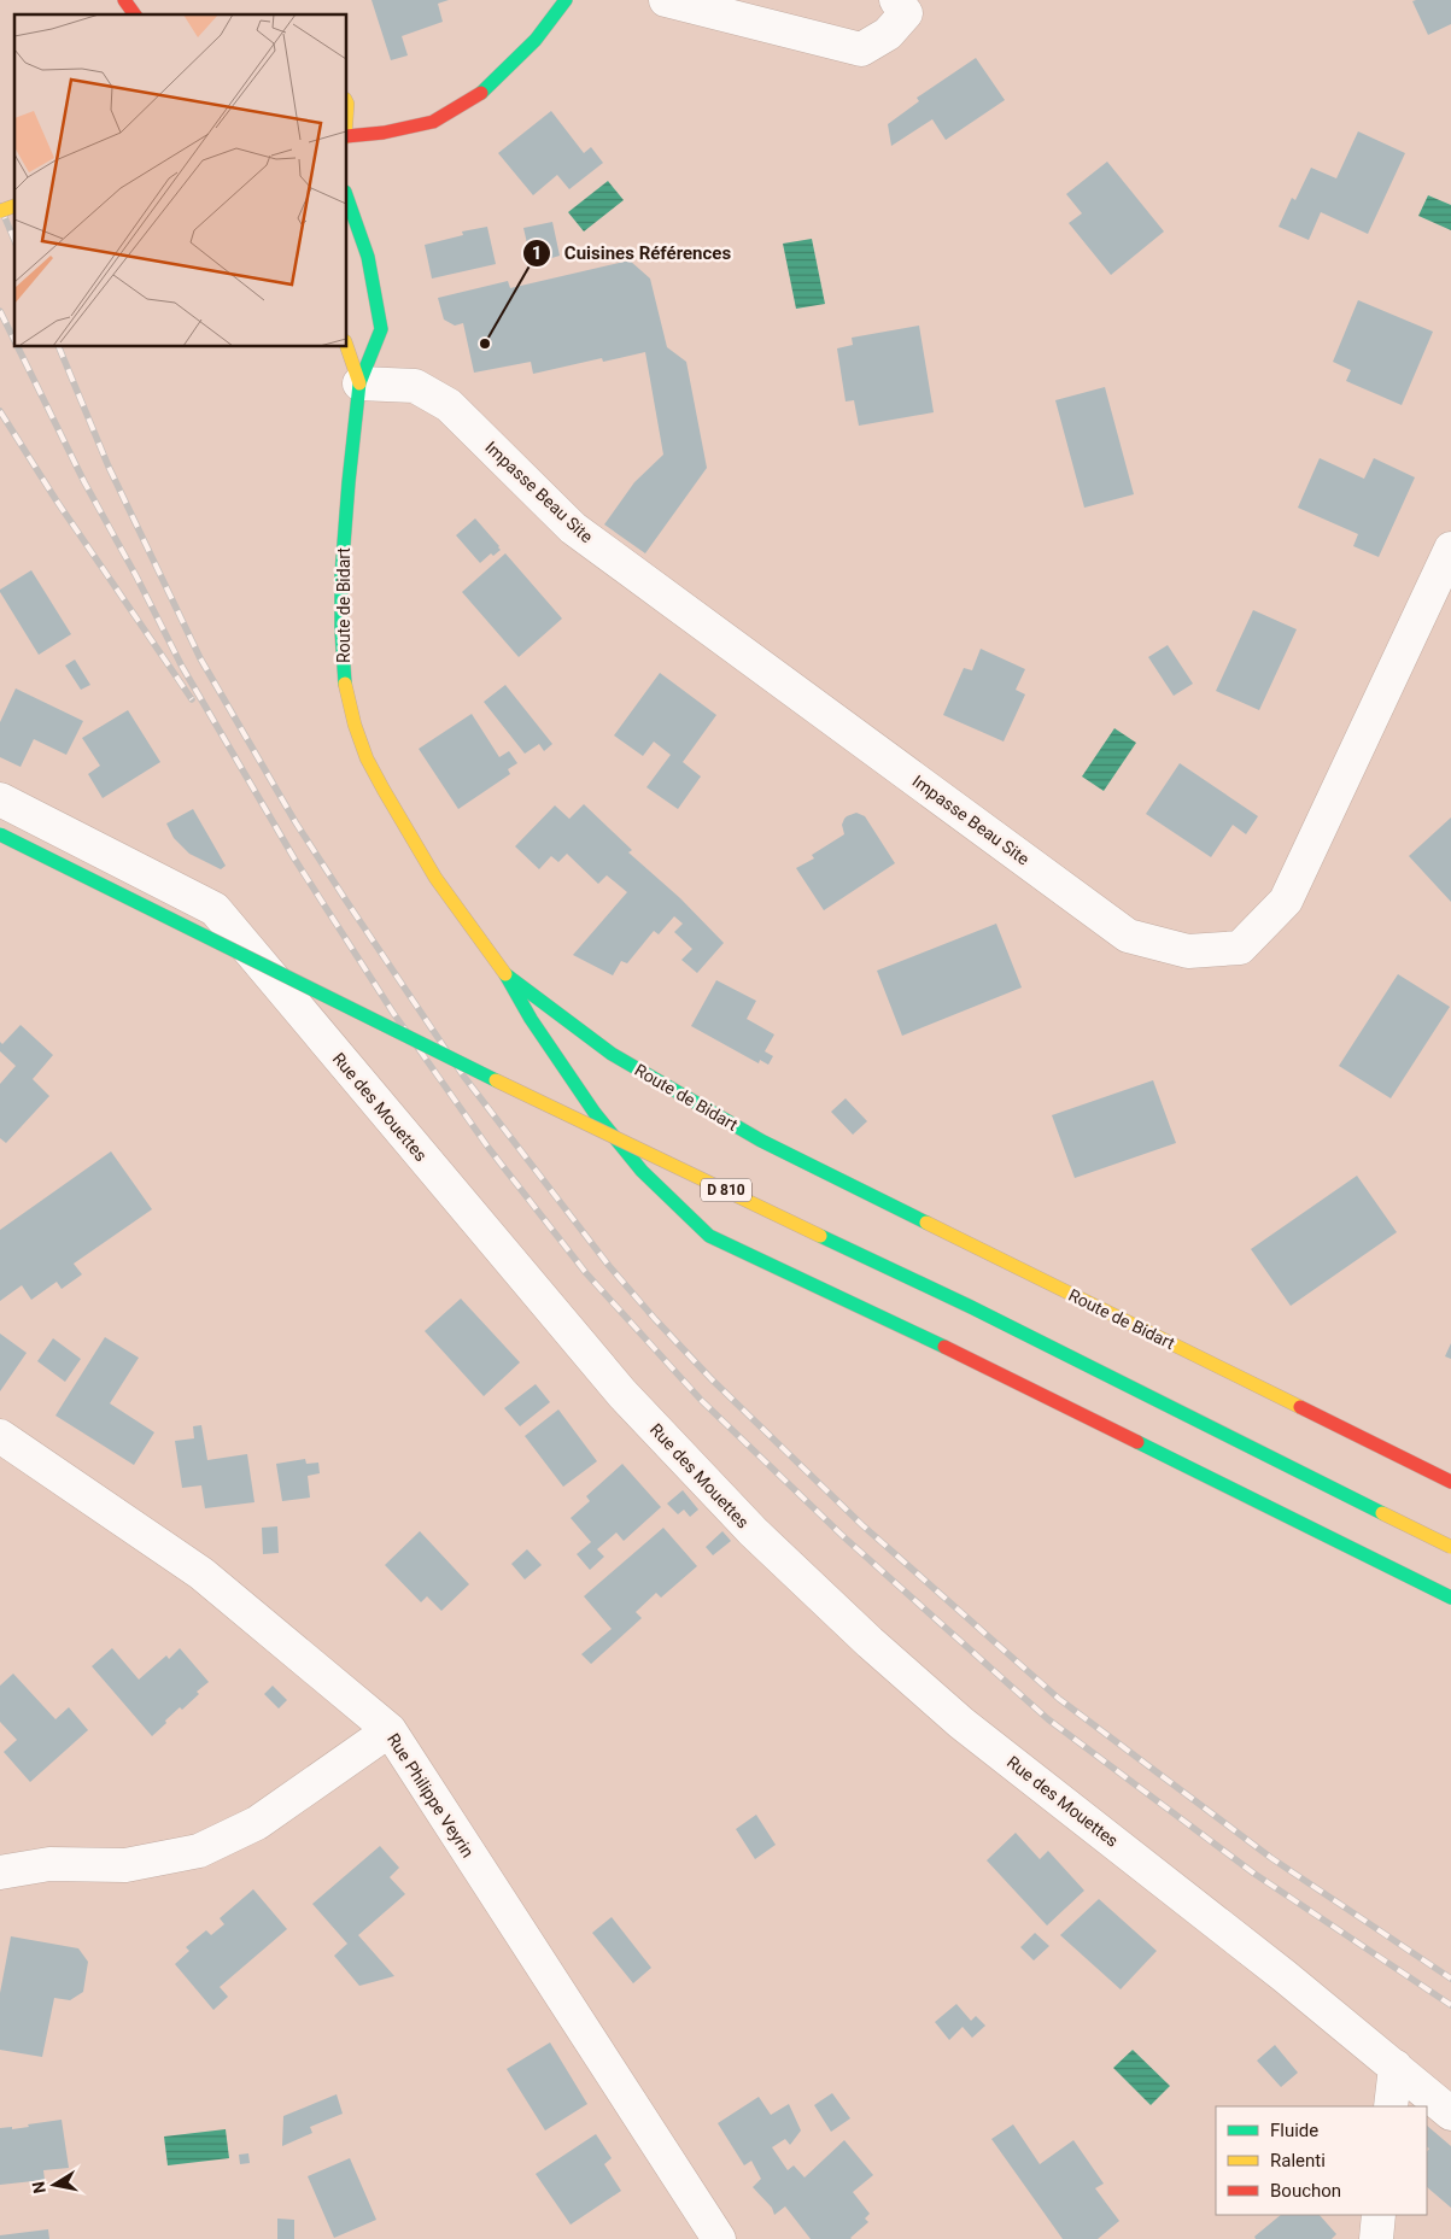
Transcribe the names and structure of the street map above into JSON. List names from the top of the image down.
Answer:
{
  "streets": {
    "main road": ["Route de Bidart", "D 810"],
    "street": ["Impasse Beau Site", "Rue des Mouettes", "Rue Philippe Veyrin"]
  },
  "crossings": [
    ["Impasse Beau Site", "Route de Bidart"]
  ],
  "places": ["Cuisines Références"],
  "legend": ["Fluide", "Ralenti", "Bouchon"],
  "north": "left"
}
